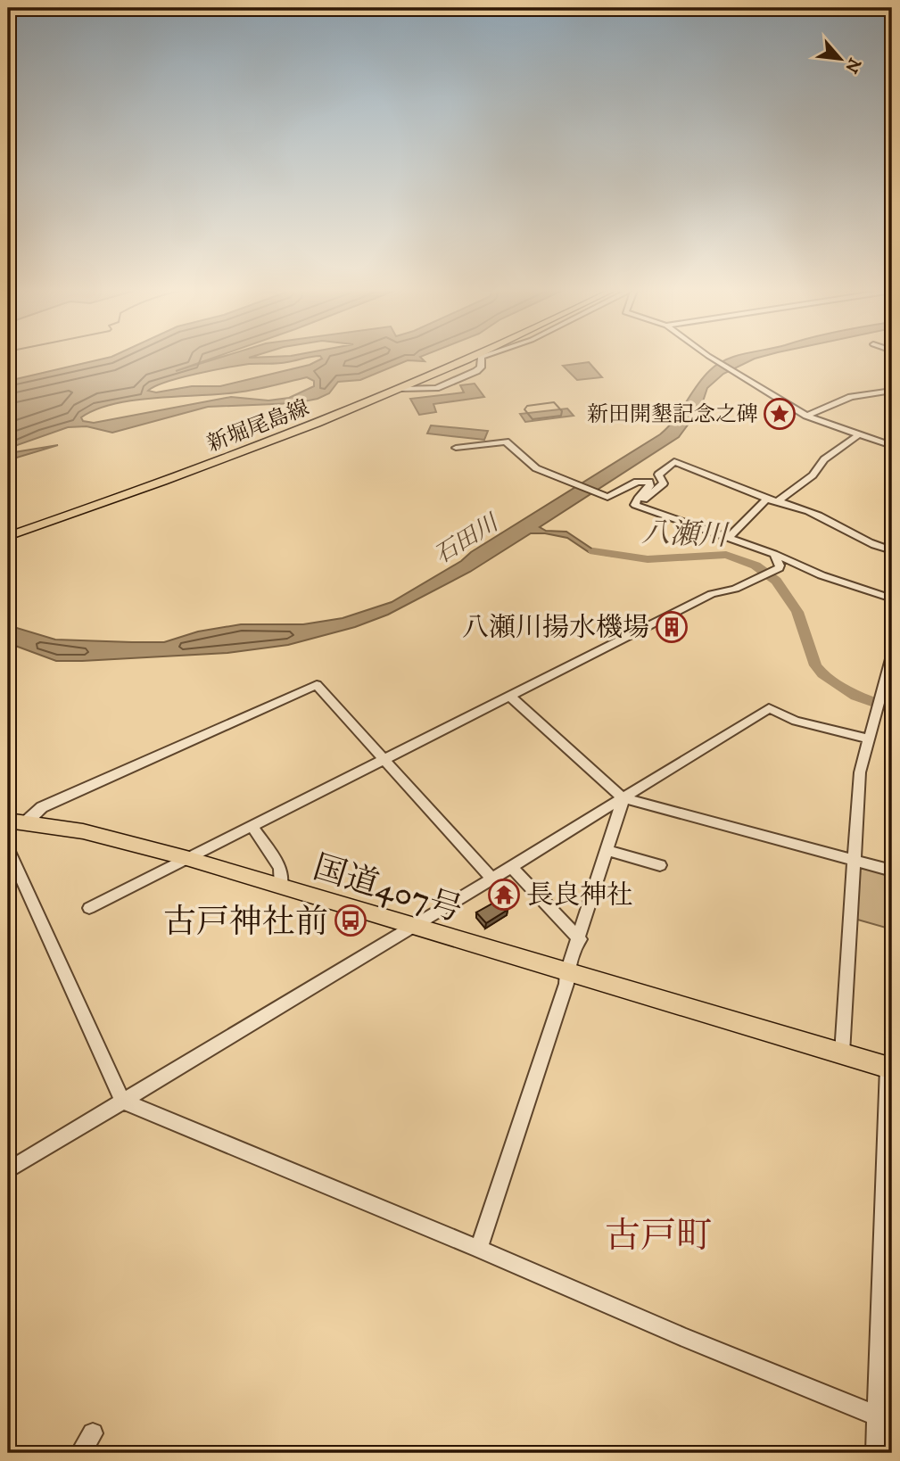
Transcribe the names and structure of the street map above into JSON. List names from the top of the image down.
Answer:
{
  "streets": {
    "highway": ["国道407号"],
    "main road": ["新堀尾島線"]
  },
  "districts": ["古戸町"],
  "water": ["八瀬川", "石田川"],
  "places": {
    "place": ["新田開墾記念之碑"],
    "building": ["八瀬川揚水機場"],
    "temple": ["長良神社"],
    "bus stop": ["古戸神社前"]
  },
  "north": "bottom right"
}
